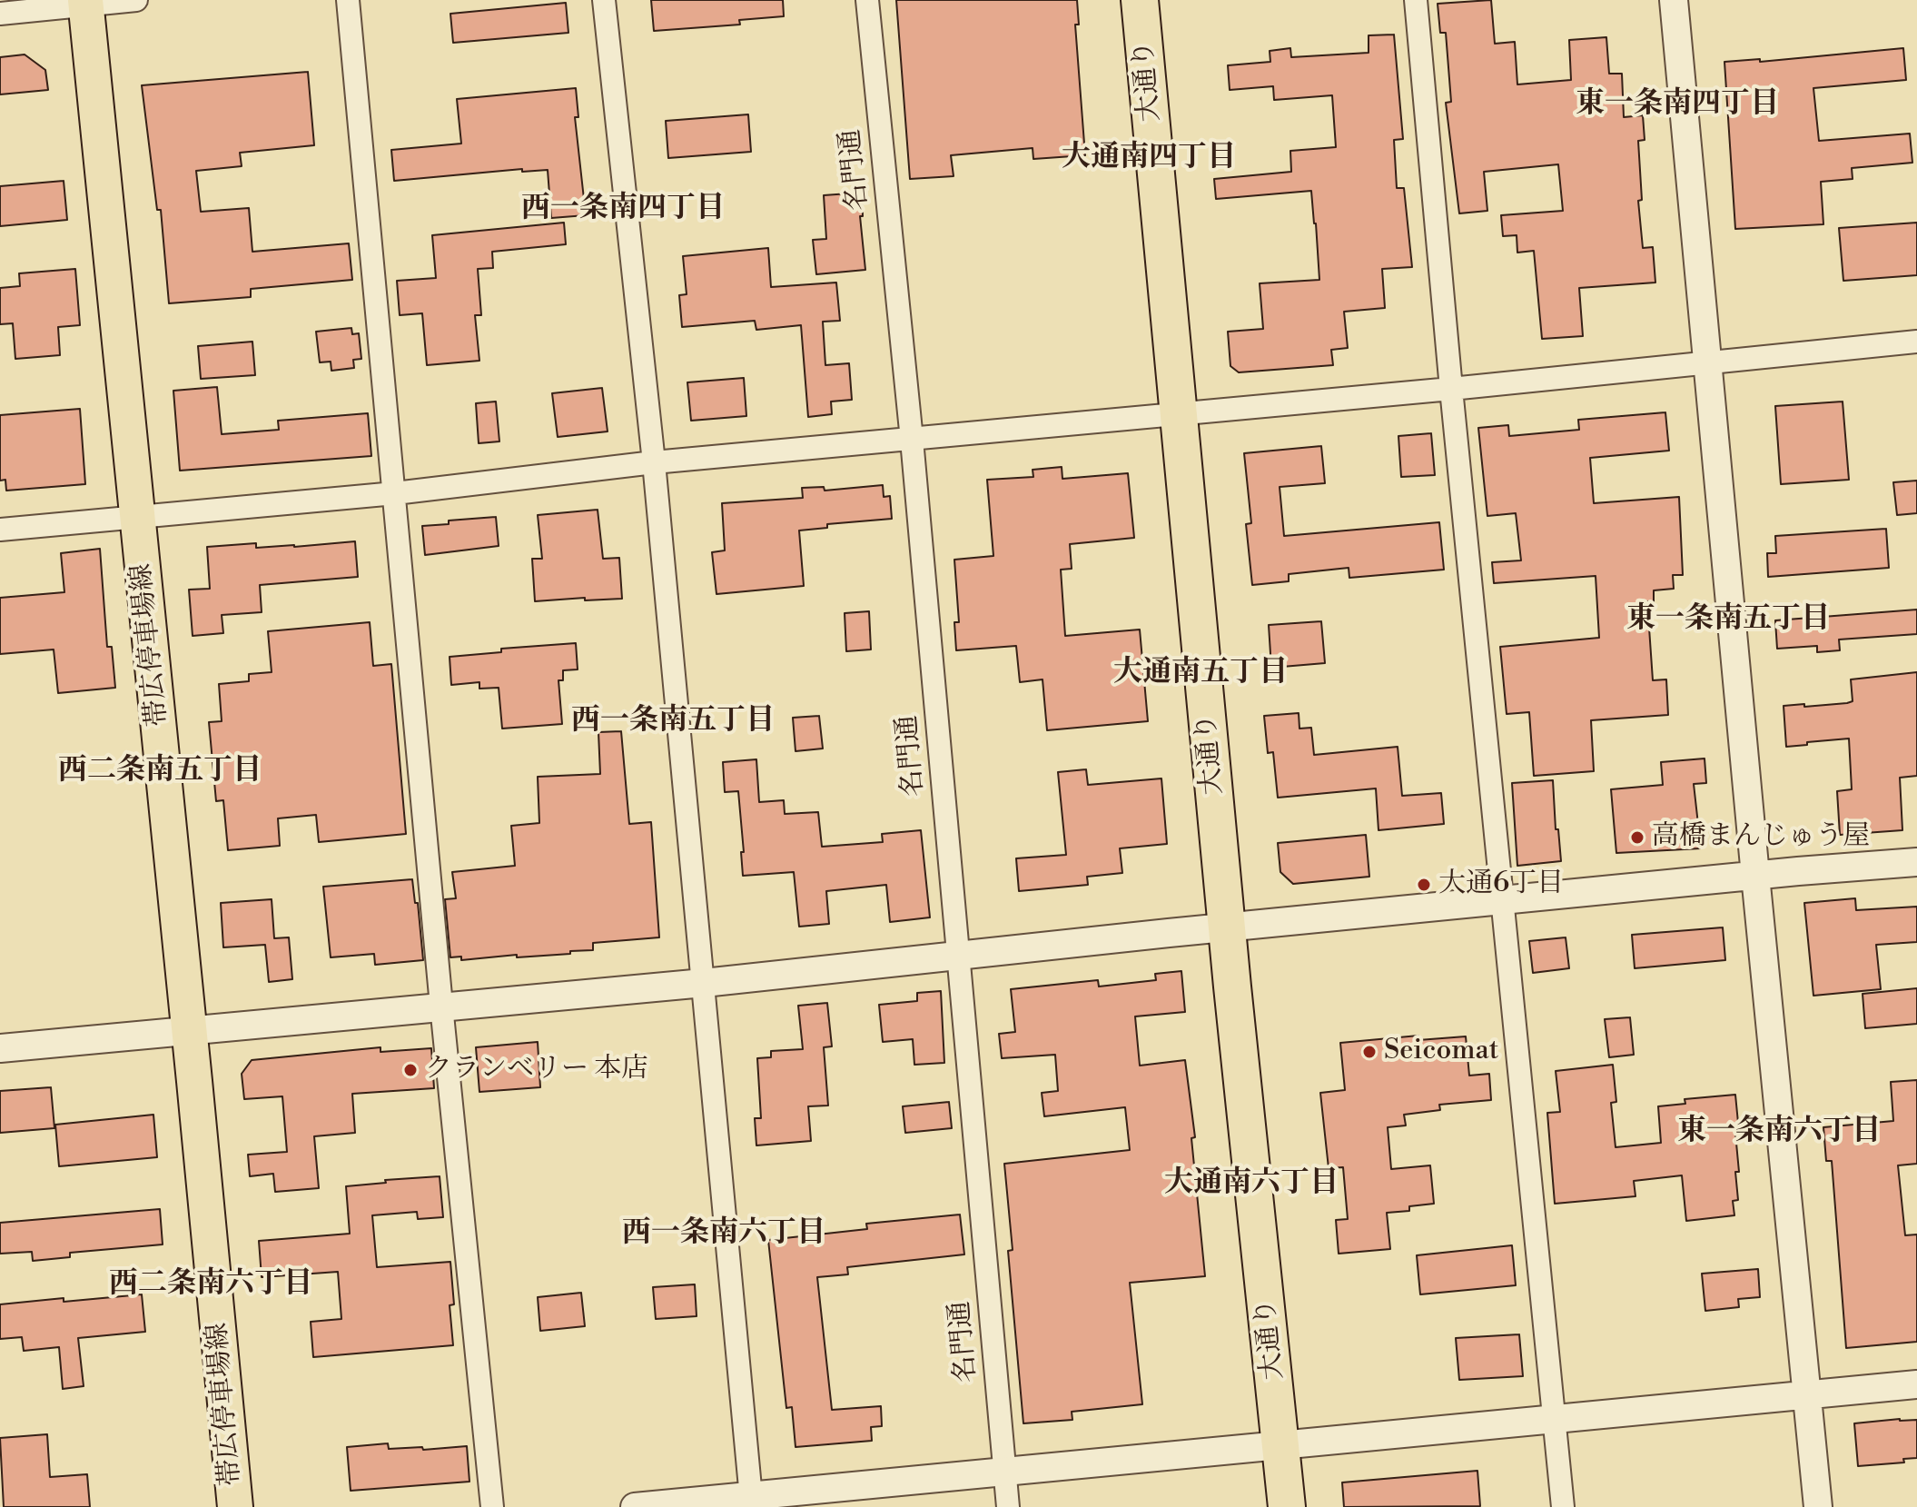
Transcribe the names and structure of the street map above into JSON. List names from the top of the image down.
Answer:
{
  "streets": {
    "highway": ["大通り"],
    "main road": ["帯広停車場線"],
    "street": ["名門通"]
  },
  "districts": [
    "東一条南四丁目",
    "大通南四丁目",
    "西一条南四丁目",
    "東一条南五丁目",
    "大通南五丁目",
    "西一条南五丁目",
    "西二条南五丁目",
    "東一条南六丁目",
    "大通南六丁目",
    "西一条南六丁目",
    "西二条南六丁目"
  ],
  "places": [
    "高橋まんじゅう屋",
    "大通6丁目",
    "Seicomat",
    "クランベリー 本店"
  ]
}
